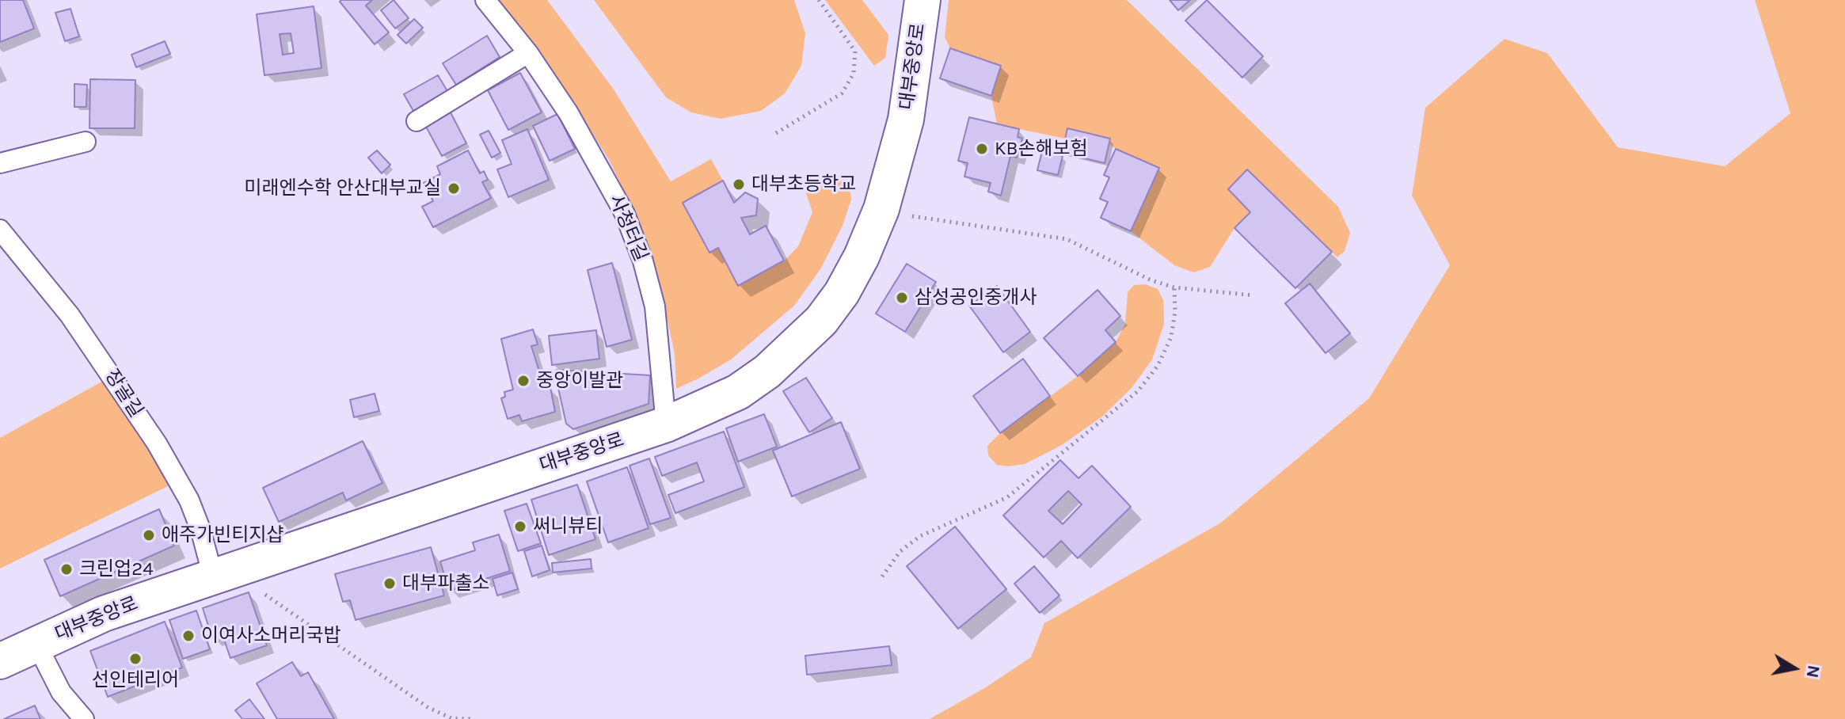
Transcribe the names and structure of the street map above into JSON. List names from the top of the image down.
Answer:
{
  "streets": {
    "street": ["대부중앙로"],
    "lane": ["사청터길", "장골길"]
  },
  "crossings": [
    ["대부중앙로", "사청터길"],
    ["대부중앙로", "장골길"]
  ],
  "places": [
    "KB손해보험",
    "대부초등학교",
    "미래엔수학 안산대부교실",
    "삼성공인중개사",
    "중앙이발관",
    "써니뷰티",
    "애주가빈티지샵",
    "크린업24",
    "대부파출소",
    "이여사소머리국밥",
    "선인테리어"
  ],
  "north": "right"
}
